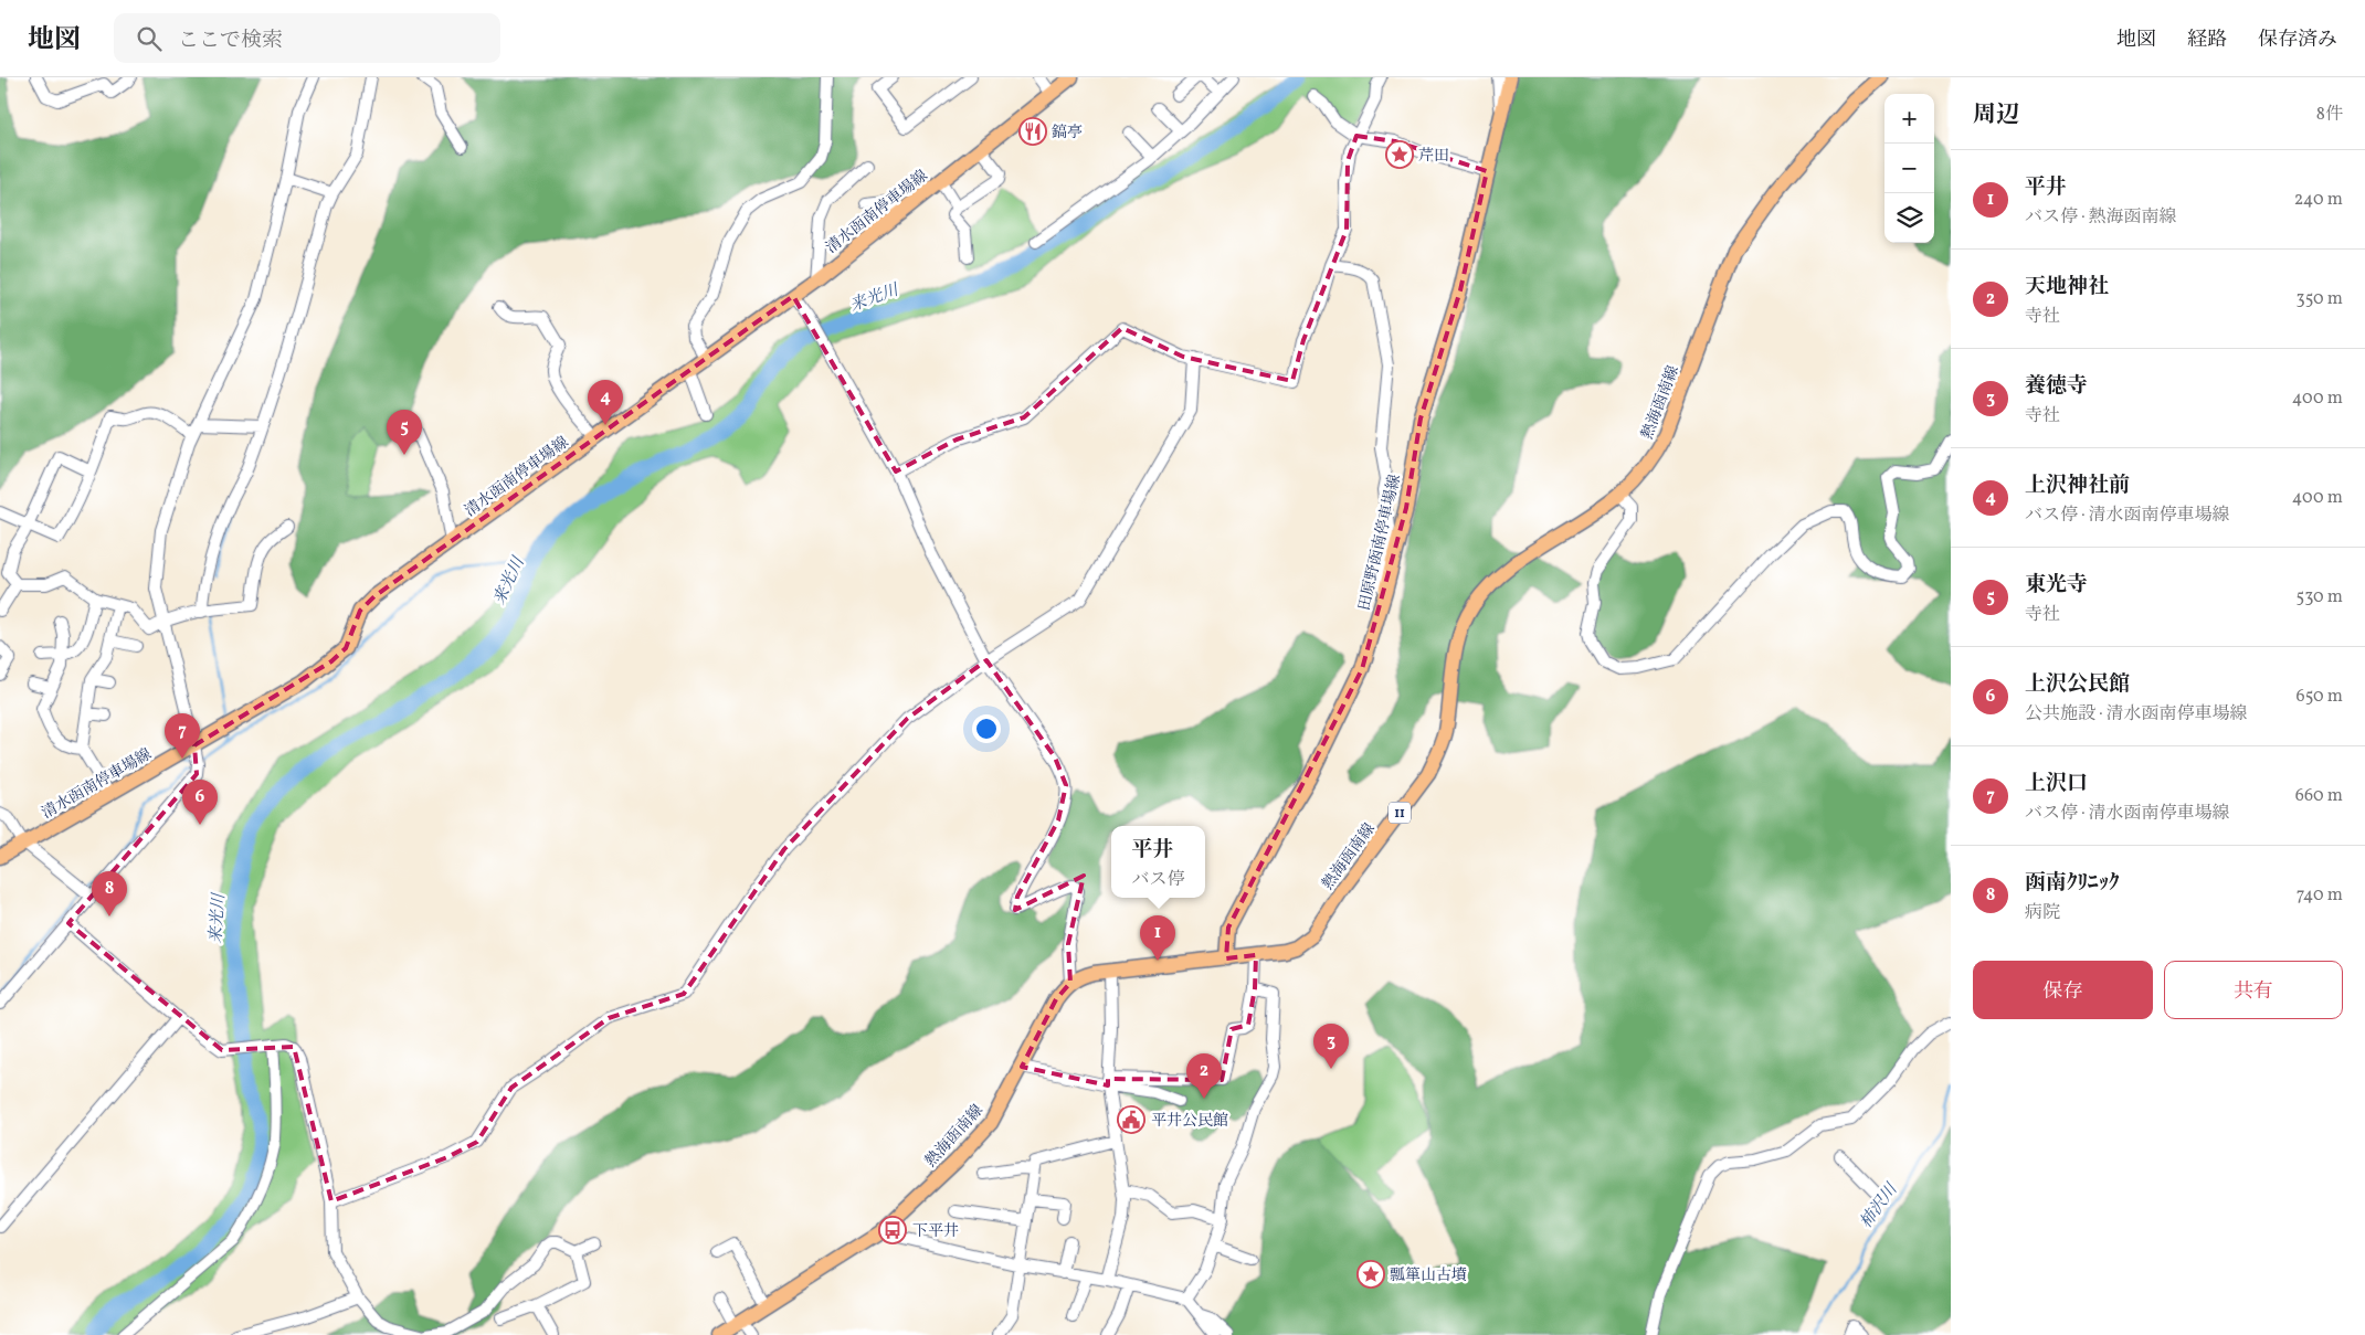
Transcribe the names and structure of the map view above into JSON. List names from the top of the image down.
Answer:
{
  "streets": {
    "main road": [
      "清水函南停車場線",
      "熱海函南線",
      "田原野函南停車場線",
      "11"
    ]
  },
  "crossings": [
    ["熱海函南線", "田原野函南停車場線"]
  ],
  "water": ["来光川", "柿沢川"],
  "places": {
    "restaurant": ["鎬亭"],
    "place": ["芹田", "瓢箪山古墳"],
    "public building": ["平井公民館"],
    "bus stop": ["下平井"]
  },
  "page": {
    "header": "地図",
    "search": "ここで検索",
    "nav": ["地図", "経路", "保存済み"],
    "heading": ["周辺", "8件"],
    "map_buttons": ["+", "−"],
    "list": [
      {
        "mark": "1",
        "name": "平井",
        "note": "バス停 · 熱海函南線",
        "value": "240 m"
      },
      {
        "mark": "2",
        "name": "天地神社",
        "note": "寺社",
        "value": "350 m"
      },
      {
        "mark": "3",
        "name": "養徳寺",
        "note": "寺社",
        "value": "400 m"
      },
      {
        "mark": "4",
        "name": "上沢神社前",
        "note": "バス停 · 清水函南停車場線",
        "value": "400 m"
      },
      {
        "mark": "5",
        "name": "東光寺",
        "note": "寺社",
        "value": "530 m"
      },
      {
        "mark": "6",
        "name": "上沢公民館",
        "note": "公共施設 · 清水函南停車場線",
        "value": "650 m"
      },
      {
        "mark": "7",
        "name": "上沢口",
        "note": "バス停 · 清水函南停車場線",
        "value": "660 m"
      },
      {
        "mark": "8",
        "name": "函南ｸﾘﾆｯｸ",
        "note": "病院",
        "value": "740 m"
      }
    ],
    "pins": [
      "4",
      "5",
      "7",
      "6",
      "8",
      "1",
      "3",
      "2"
    ],
    "popup": ["平井", "バス停"],
    "buttons": ["保存", "共有"]
  }
}
